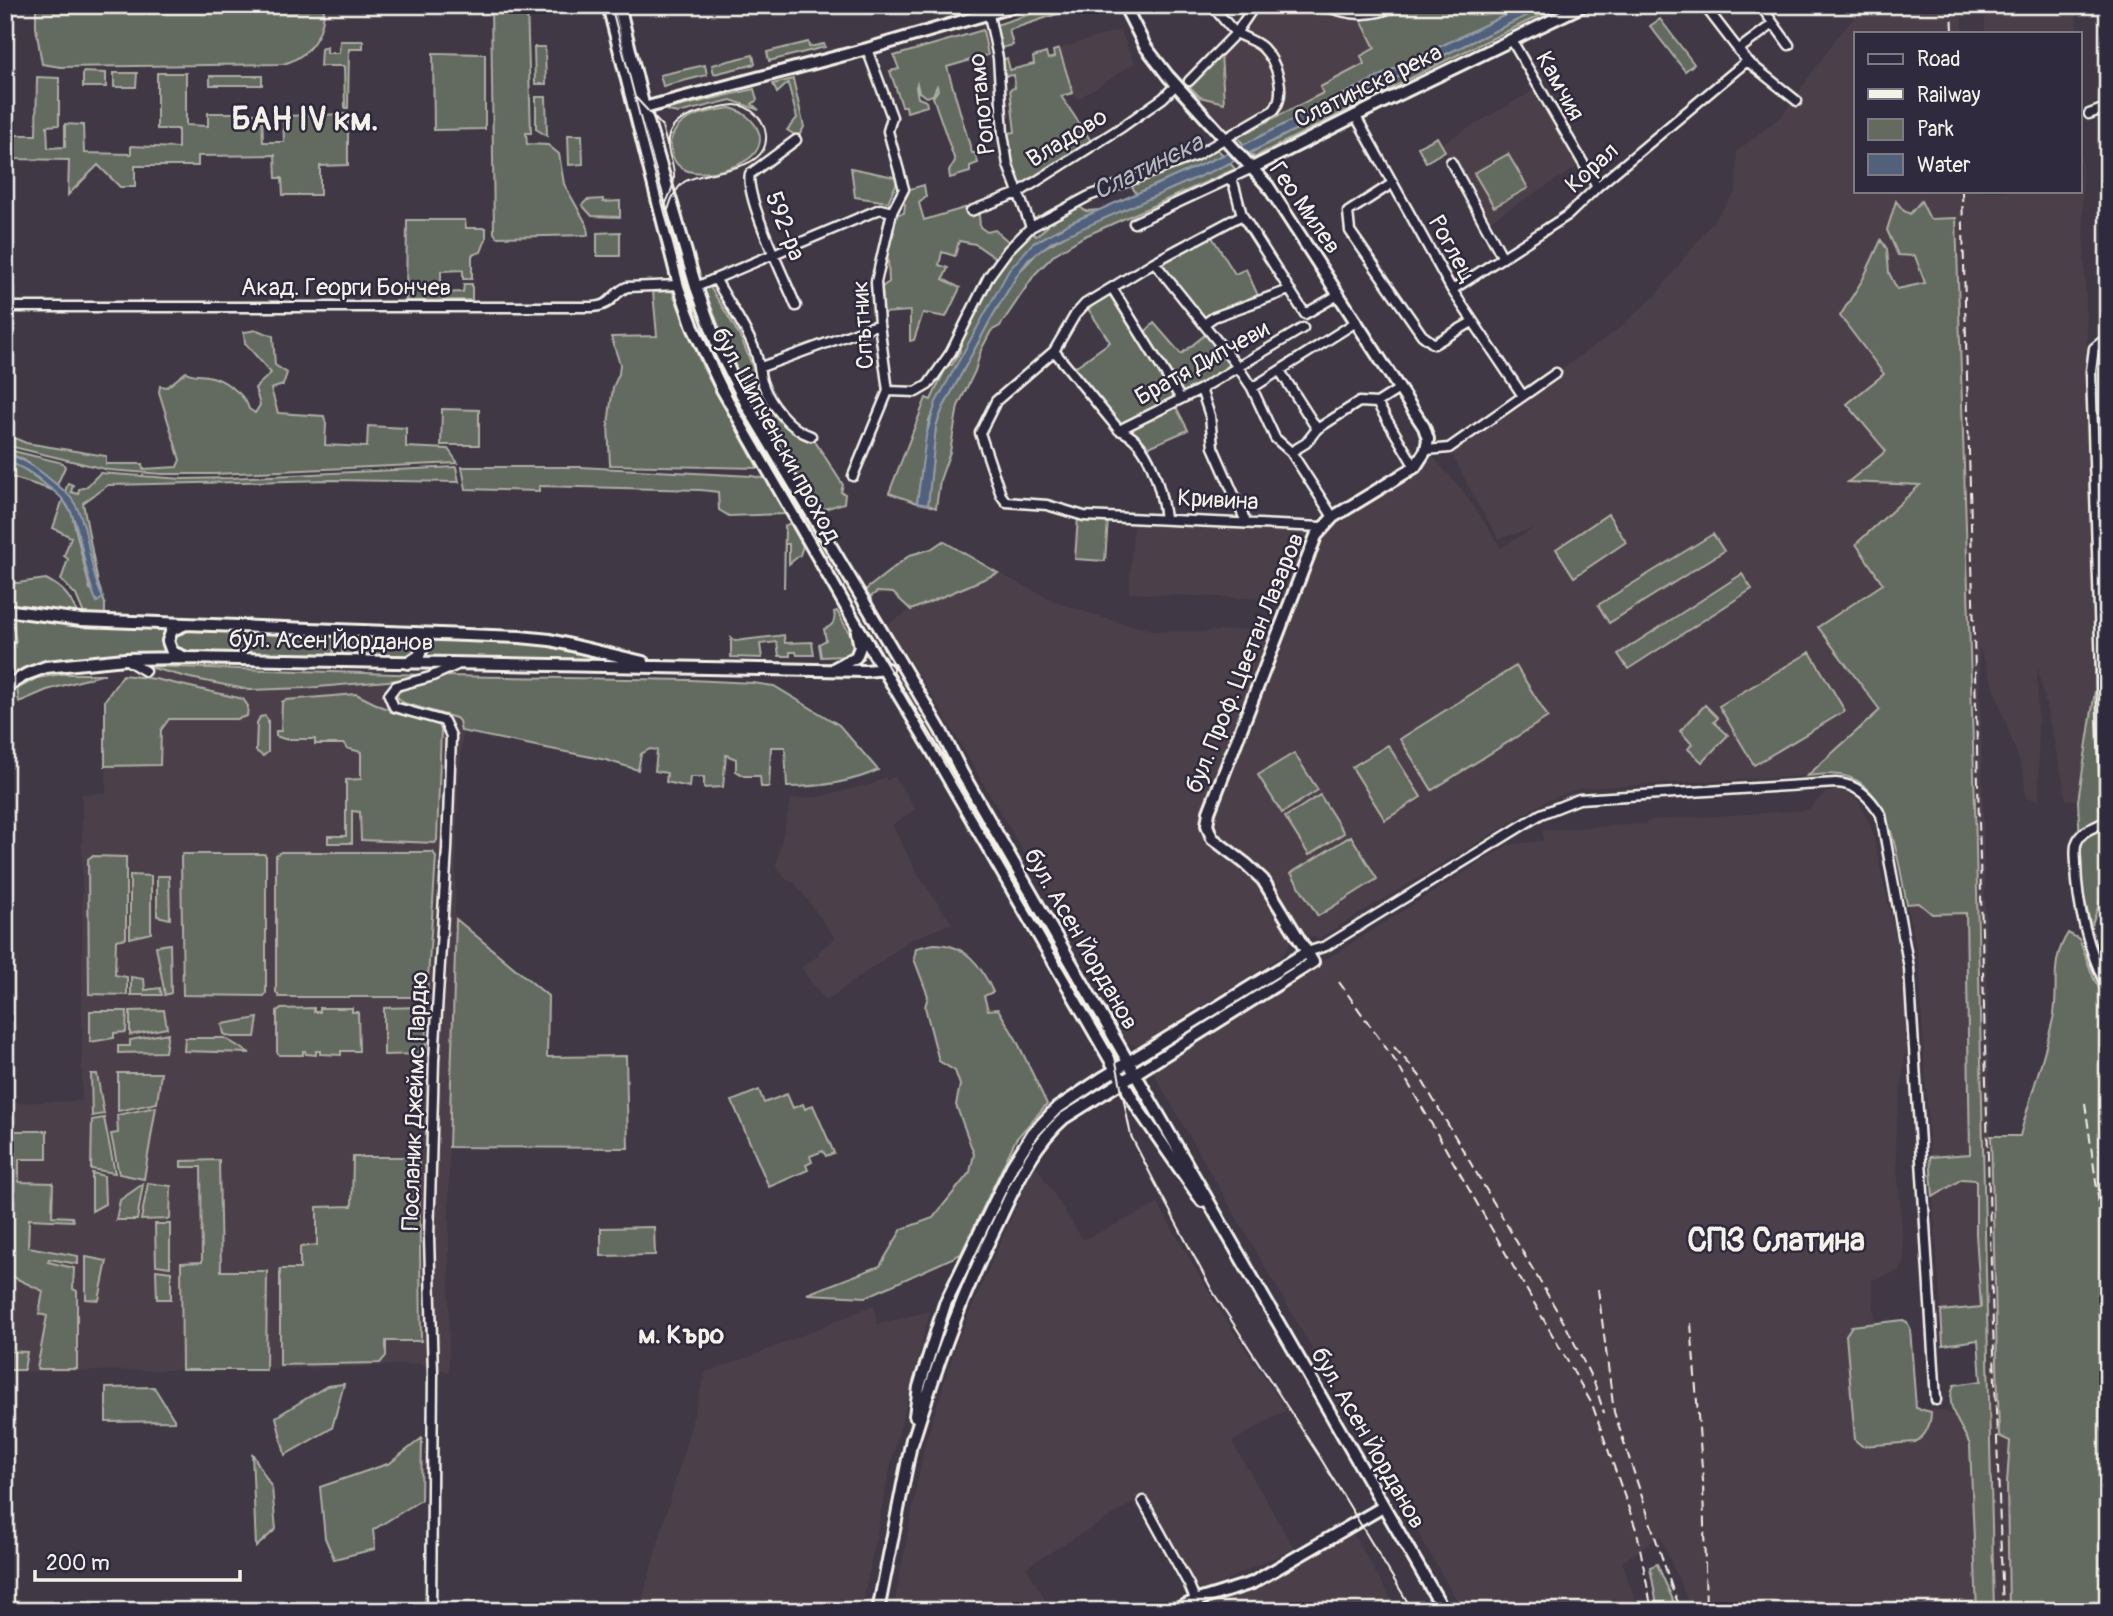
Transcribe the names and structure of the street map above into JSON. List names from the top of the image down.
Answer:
{
  "streets": {
    "main road": [
      "Слатинска река",
      "Гео Милев",
      "бул. Шипченски проход",
      "бул. Асен Йорданов",
      "бул. Проф. Цветан Лазаров"
    ],
    "street": [
      "Камчия",
      "Ропотамо",
      "Владово",
      "Корал",
      "592-ра",
      "Роглец",
      "Акад. Георги Бончев",
      "Спътник",
      "Братя Дипчеви",
      "Кривина",
      "Посланик Джеймс Пардю"
    ]
  },
  "crossings": [
    ["Слатинска река", "Камчия"],
    ["Слатинска река", "Ропотамо"],
    ["Слатинска река", "Гео Милев"],
    ["Слатинска река", "Роглец"],
    ["Слатинска река", "Спътник"],
    ["Камчия", "Корал"],
    ["Ропотамо", "Владово"],
    ["Владово", "Гео Милев"],
    ["Корал", "Роглец"],
    ["Акад. Георги Бончев", "бул. Шипченски проход"],
    ["бул. Шипченски проход", "бул. Асен Йорданов"],
    ["Кривина", "бул. Проф. Цветан Лазаров"],
    ["бул. Асен Йорданов", "Посланик Джеймс Пардю"]
  ],
  "districts": ["БАН IV км.", "СПЗ Слатина", "м. Къро"],
  "water": ["Слатинска"],
  "legend": [
    "Road",
    "Railway",
    "Park",
    "Water"
  ],
  "scale_bar": "200 m"
}
